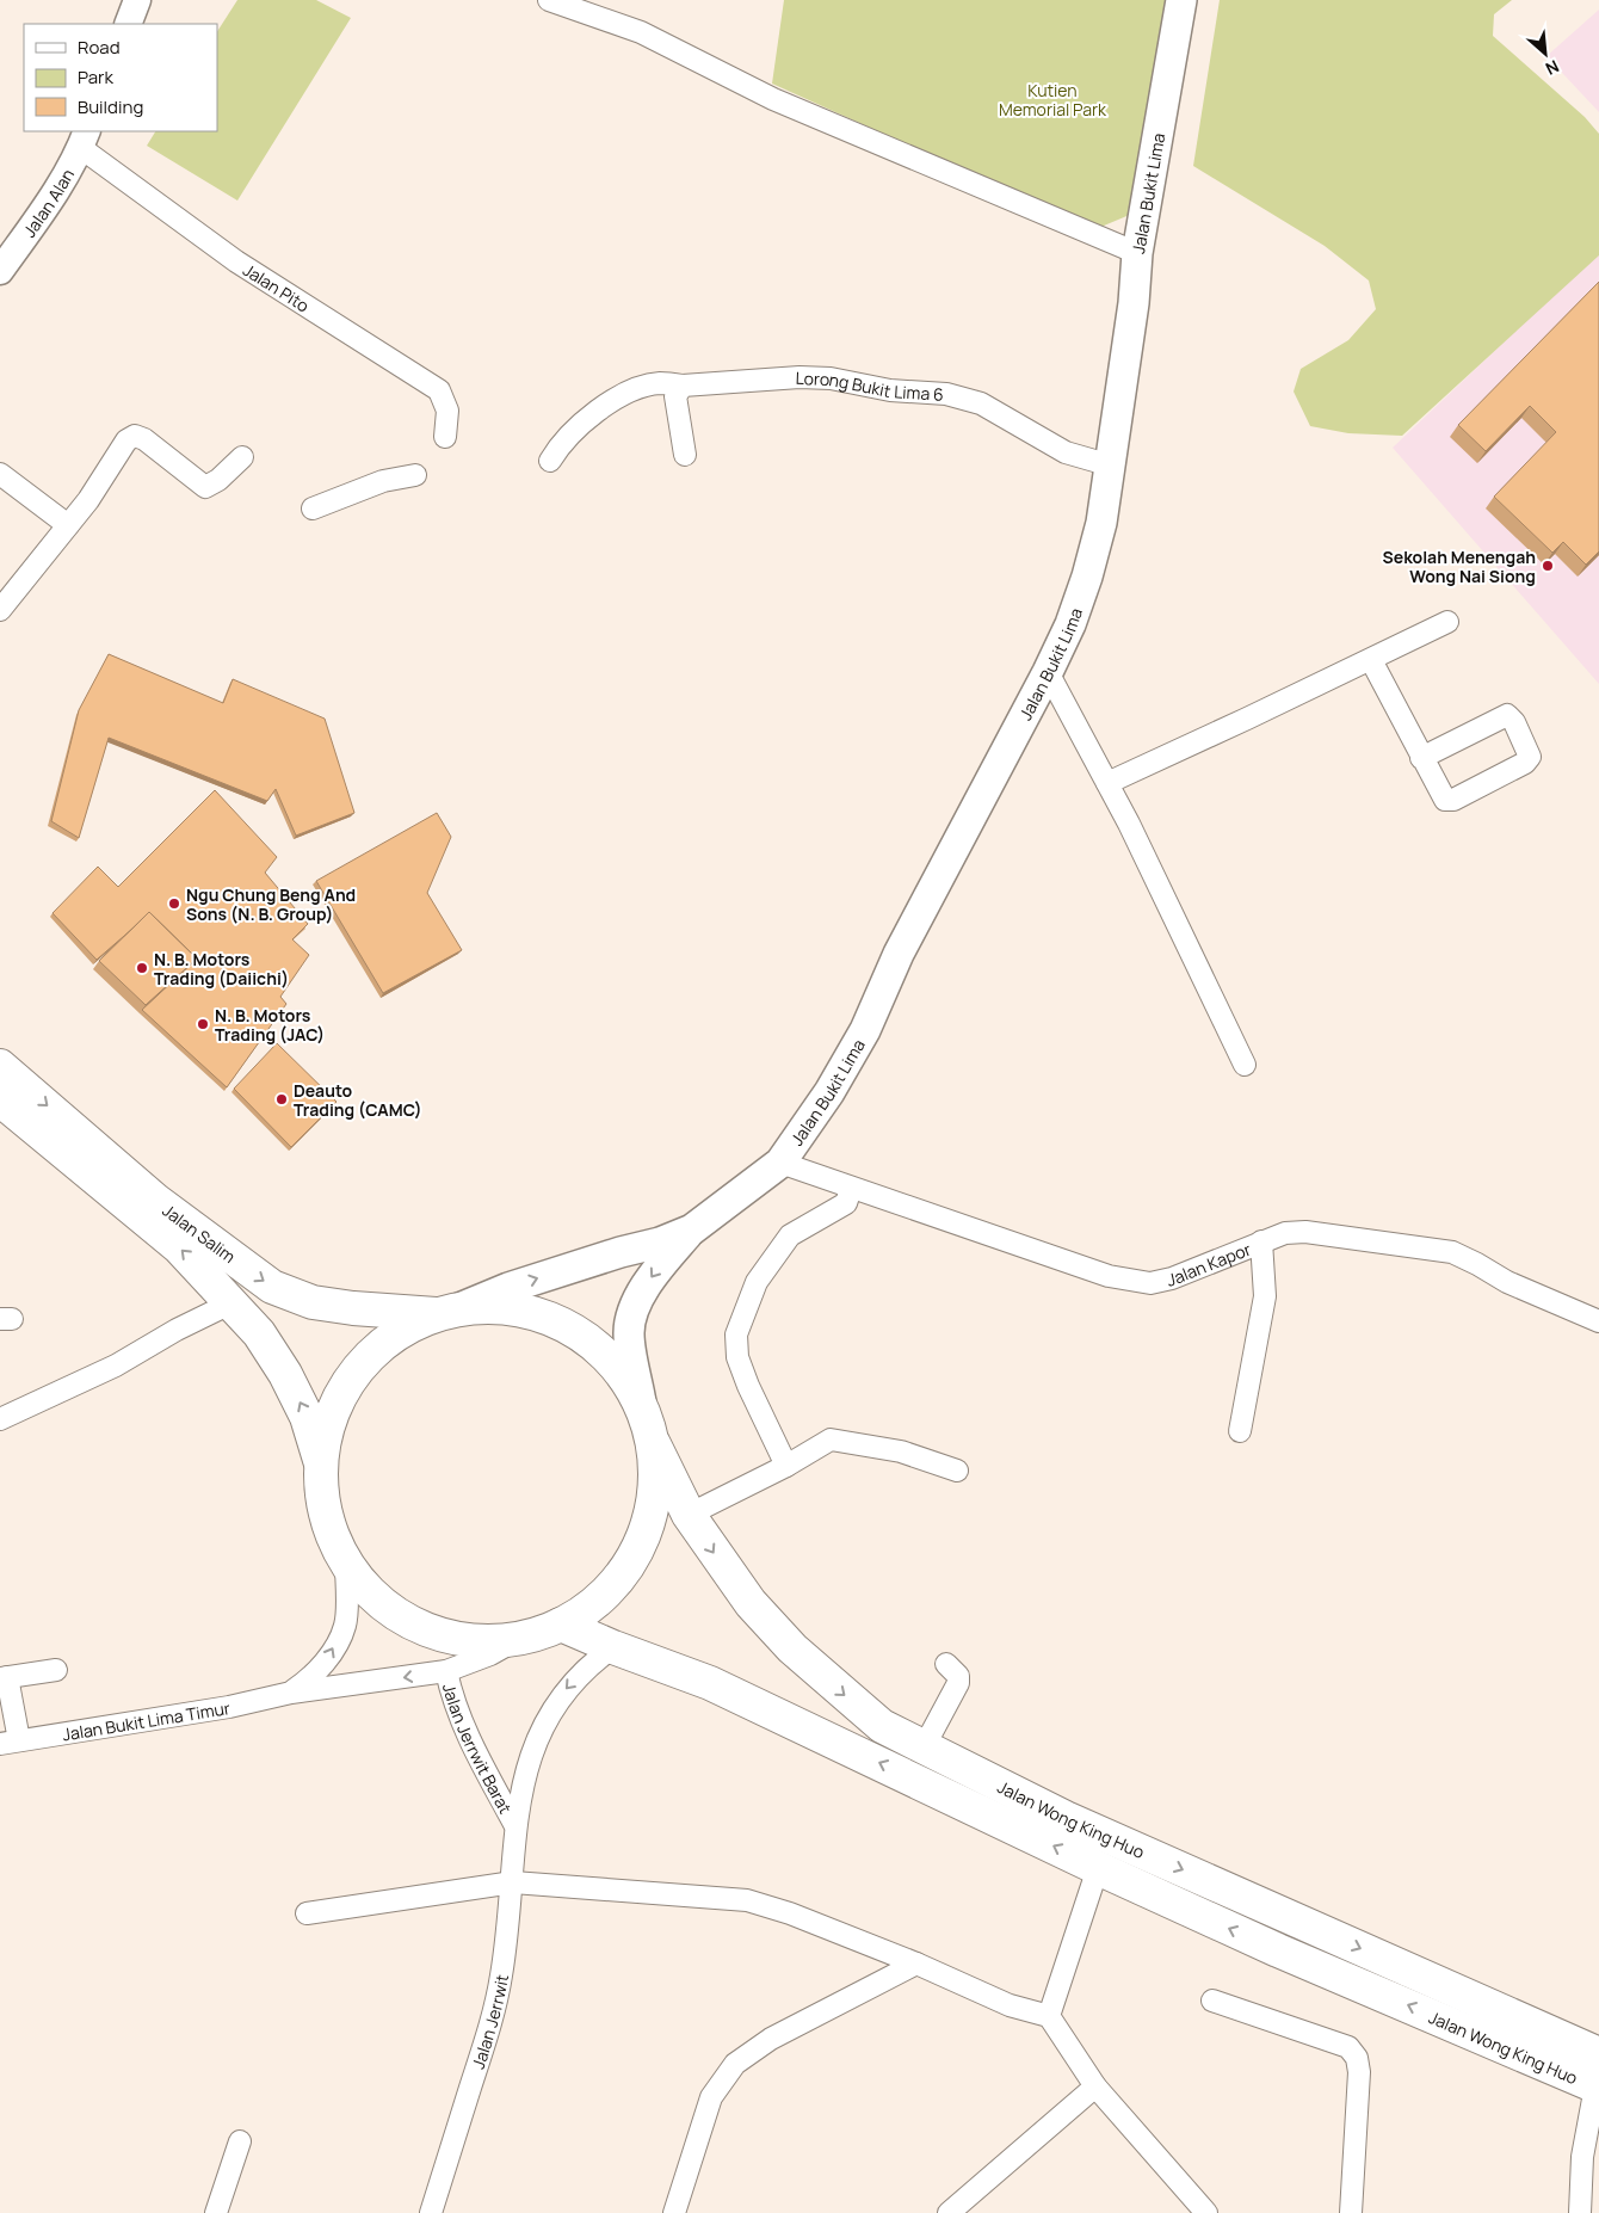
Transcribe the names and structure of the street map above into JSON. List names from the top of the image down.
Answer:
{
  "streets": {
    "main road": ["Jalan Bukit Lima", "Jalan Salim", "Jalan Wong King Huo"],
    "street": [
      "Jalan Alan",
      "Jalan Pito",
      "Lorong Bukit Lima 6",
      "Jalan Kapor",
      "Jalan Bukit Lima Timur",
      "Jalan Jerrwit Barat",
      "Jalan Jerrwit"
    ]
  },
  "crossings": [
    ["Jalan Bukit Lima", "Lorong Bukit Lima 6"],
    ["Jalan Bukit Lima", "Jalan Kapor"],
    ["Jalan Alan", "Jalan Pito"],
    ["Jalan Salim", "Jalan Wong King Huo"],
    ["Jalan Bukit Lima Timur", "Jalan Jerrwit Barat"],
    ["Jalan Jerrwit Barat", "Jalan Jerrwit"],
    ["Jalan Wong King Huo", "Jalan Jerrwit"]
  ],
  "parks": ["Kutien Memorial Park"],
  "places": [
    "Sekolah Menengah Wong Nai Siong",
    "Ngu Chung Beng And Sons (N. B. Group)",
    "N. B. Motors Trading (Daiichi)",
    "N. B. Motors Trading (JAC)",
    "Deauto Trading (CAMC)"
  ],
  "legend": ["Road", "Park", "Building"],
  "north": "bottom right"
}
